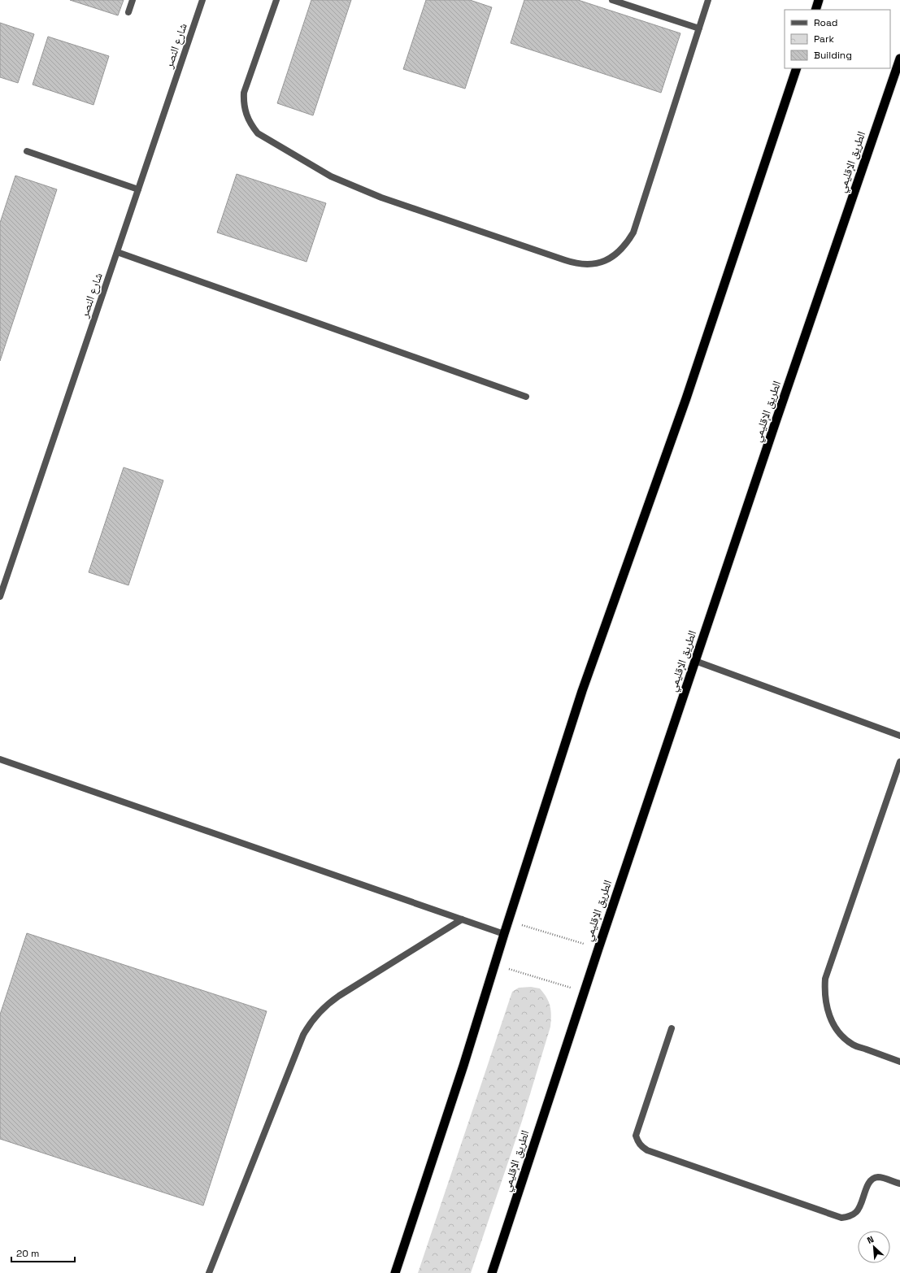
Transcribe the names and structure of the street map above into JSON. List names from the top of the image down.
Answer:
{
  "streets": {
    "highway": ["الطريق الإقليمي"],
    "street": ["شارع النصر"]
  },
  "legend": ["Road", "Park", "Building"],
  "scale_bar": "20 m",
  "north": "top left"
}
